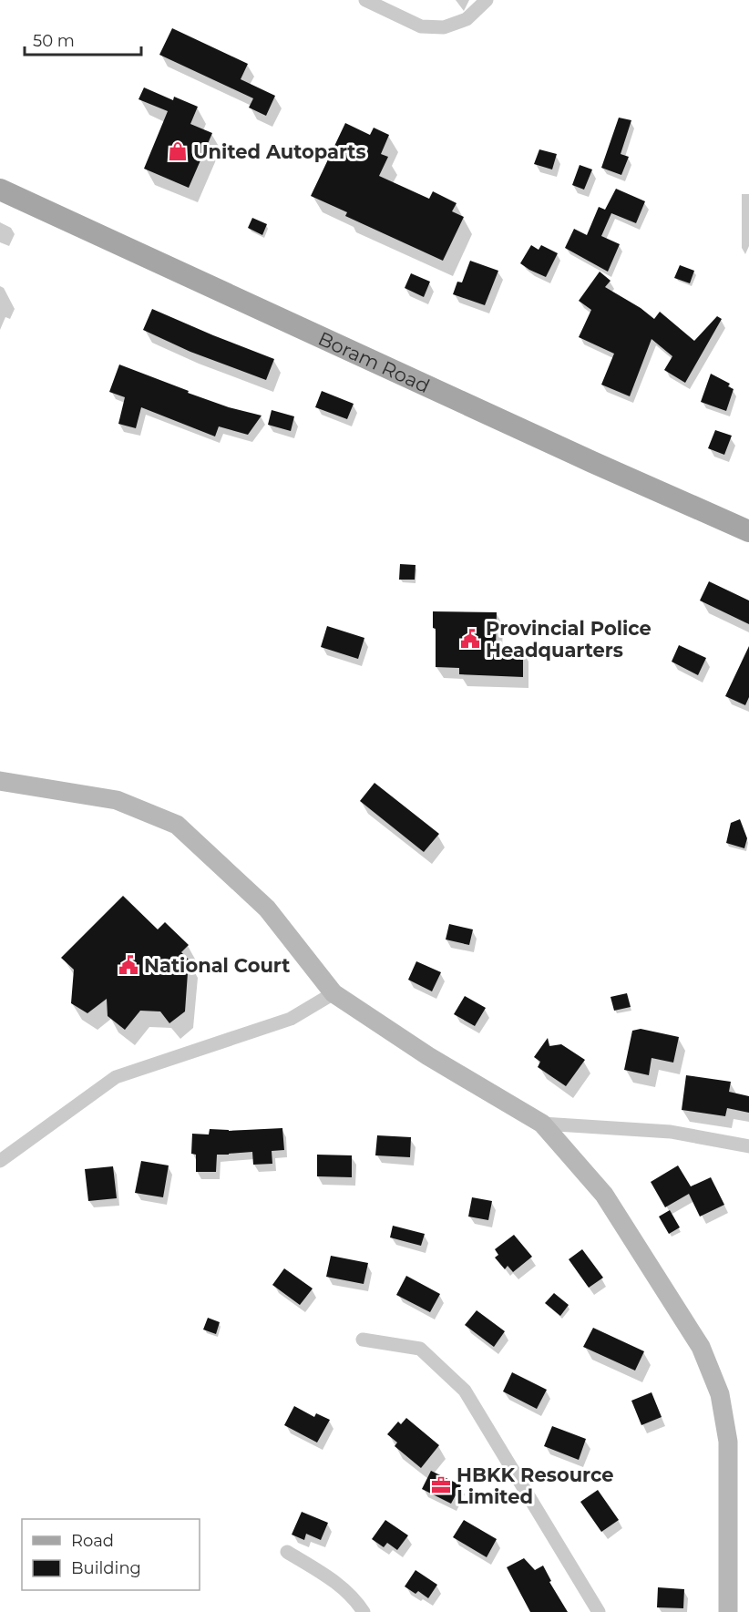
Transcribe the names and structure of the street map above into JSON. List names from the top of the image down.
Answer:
{
  "streets": {
    "main road": ["Boram Road"]
  },
  "places": {
    "shop": ["United Autoparts"],
    "public building": ["Provincial Police Headquarters", "National Court"],
    "office": ["HBKK Resource Limited"]
  },
  "legend": ["Road", "Building"],
  "scale_bar": "50 m"
}
